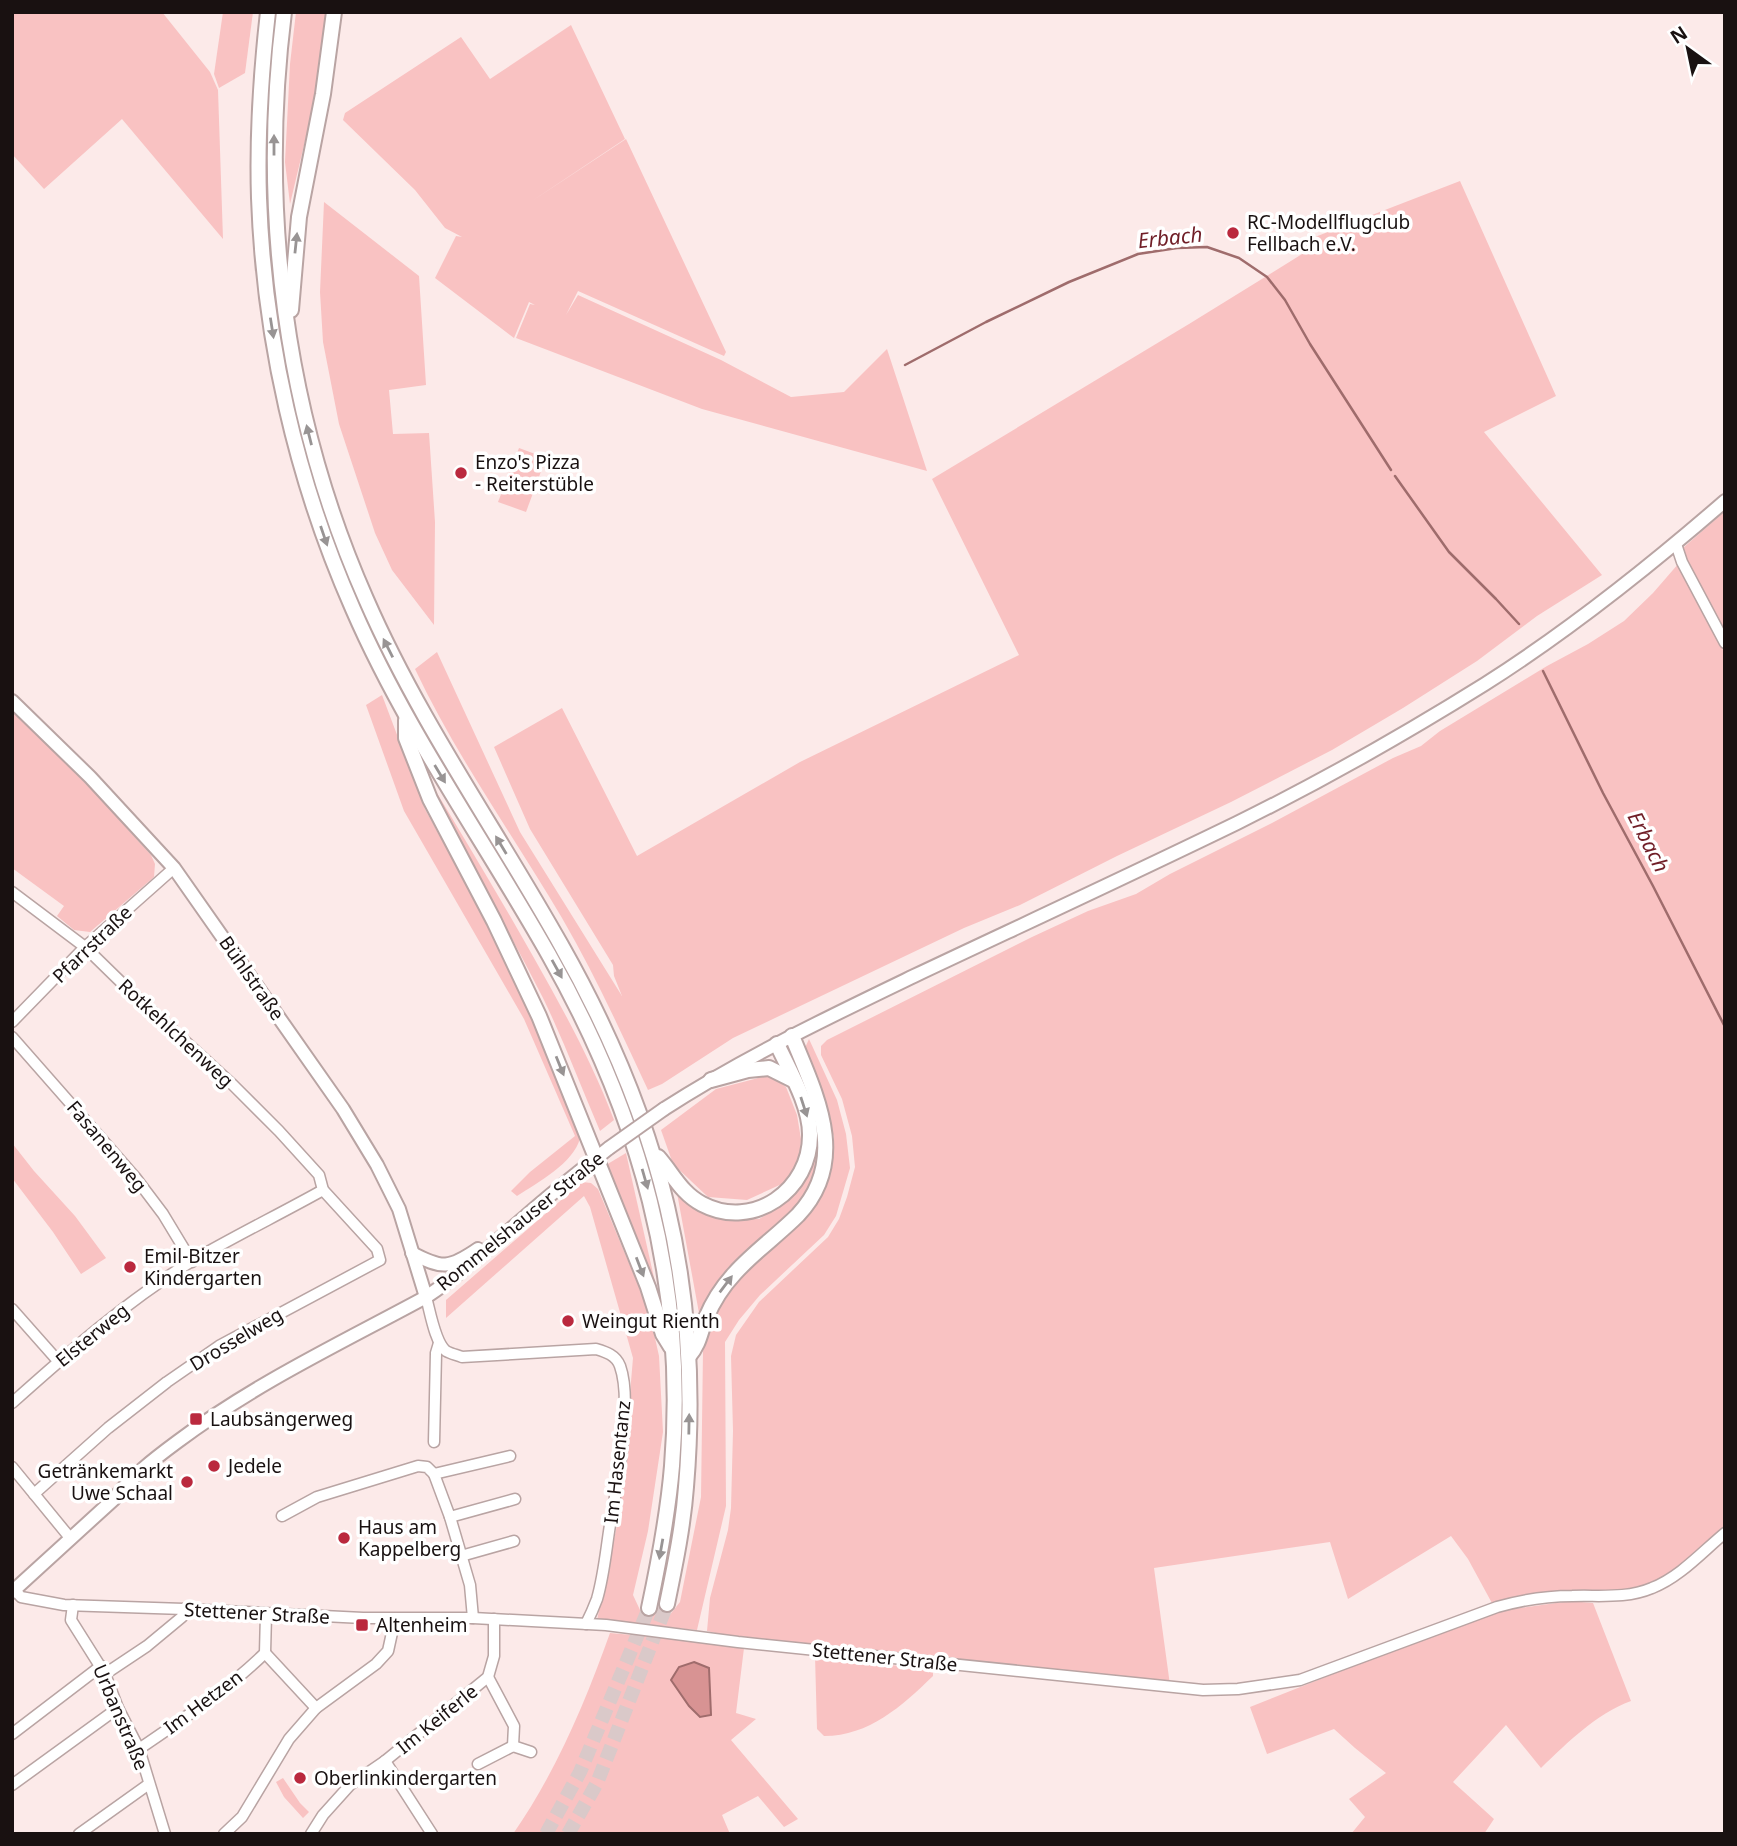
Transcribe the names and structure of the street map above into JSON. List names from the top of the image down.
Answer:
{
  "streets": {
    "main road": ["Bühlstraße", "Rommelshauser Straße"],
    "street": [
      "Pfarrstraße",
      "Rotkehlchenweg",
      "Fasanenweg",
      "Elsterweg",
      "Drosselweg",
      "Im Hasentanz",
      "Stettener Straße",
      "Im Hetzen",
      "Urbanstraße",
      "Im Keiferle"
    ]
  },
  "crossings": [
    ["Pfarrstraße", "Bühlstraße"],
    ["Pfarrstraße", "Rotkehlchenweg"],
    ["Bühlstraße", "Rommelshauser Straße"],
    ["Rotkehlchenweg", "Elsterweg"],
    ["Rotkehlchenweg", "Drosselweg"],
    ["Fasanenweg", "Elsterweg"],
    ["Rommelshauser Straße", "Stettener Straße"],
    ["Elsterweg", "Drosselweg"],
    ["Im Hasentanz", "Stettener Straße"],
    ["Stettener Straße", "Urbanstraße"],
    ["Stettener Straße", "Im Keiferle"],
    ["Im Hetzen", "Urbanstraße"]
  ],
  "water": ["Erbach"],
  "places": {
    "other": [
      "RC-Modellflugclub Fellbach e.V.",
      "Enzo's Pizza - Reiterstüble",
      "Emil-Bitzer Kindergarten",
      "Weingut Rienth",
      "Jedele",
      "Getränkemarkt Uwe Schaal",
      "Haus am Kappelberg",
      "Oberlinkindergarten"
    ],
    "transit": ["Laubsängerweg", "Altenheim"]
  },
  "north": "top left"
}
